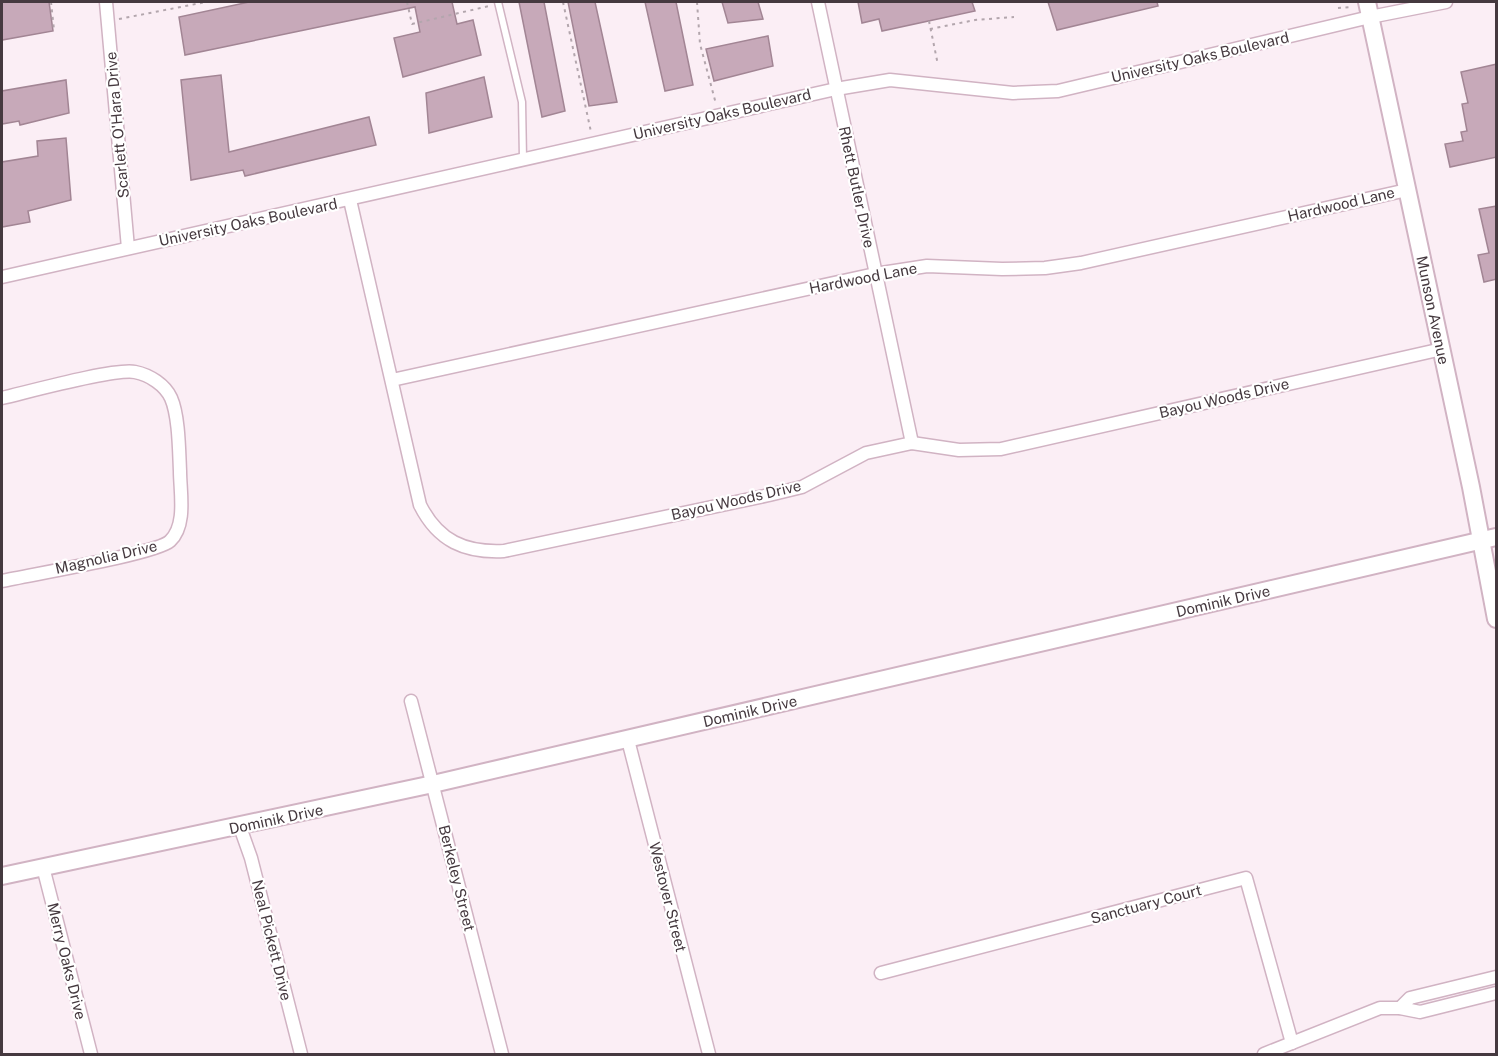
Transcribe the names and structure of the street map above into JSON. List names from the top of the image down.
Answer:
{
  "streets": {
    "street": [
      "University Oaks Boulevard",
      "Scarlett O'Hara Drive",
      "Rhett Butler Drive",
      "Hardwood Lane",
      "Munson Avenue",
      "Bayou Woods Drive",
      "Magnolia Drive",
      "Dominik Drive",
      "Berkeley Street",
      "Westover Street",
      "Sanctuary Court",
      "Neal Pickett Drive",
      "Merry Oaks Drive"
    ]
  },
  "crossings": [
    ["University Oaks Boulevard", "Scarlett O'Hara Drive"],
    ["University Oaks Boulevard", "Rhett Butler Drive"],
    ["University Oaks Boulevard", "Munson Avenue"],
    ["University Oaks Boulevard", "Bayou Woods Drive"],
    ["Rhett Butler Drive", "Hardwood Lane"],
    ["Rhett Butler Drive", "Bayou Woods Drive"],
    ["Hardwood Lane", "Munson Avenue"],
    ["Hardwood Lane", "Bayou Woods Drive"],
    ["Munson Avenue", "Bayou Woods Drive"],
    ["Munson Avenue", "Dominik Drive"],
    ["Dominik Drive", "Berkeley Street"],
    ["Dominik Drive", "Westover Street"],
    ["Dominik Drive", "Neal Pickett Drive"],
    ["Dominik Drive", "Merry Oaks Drive"]
  ]
}
